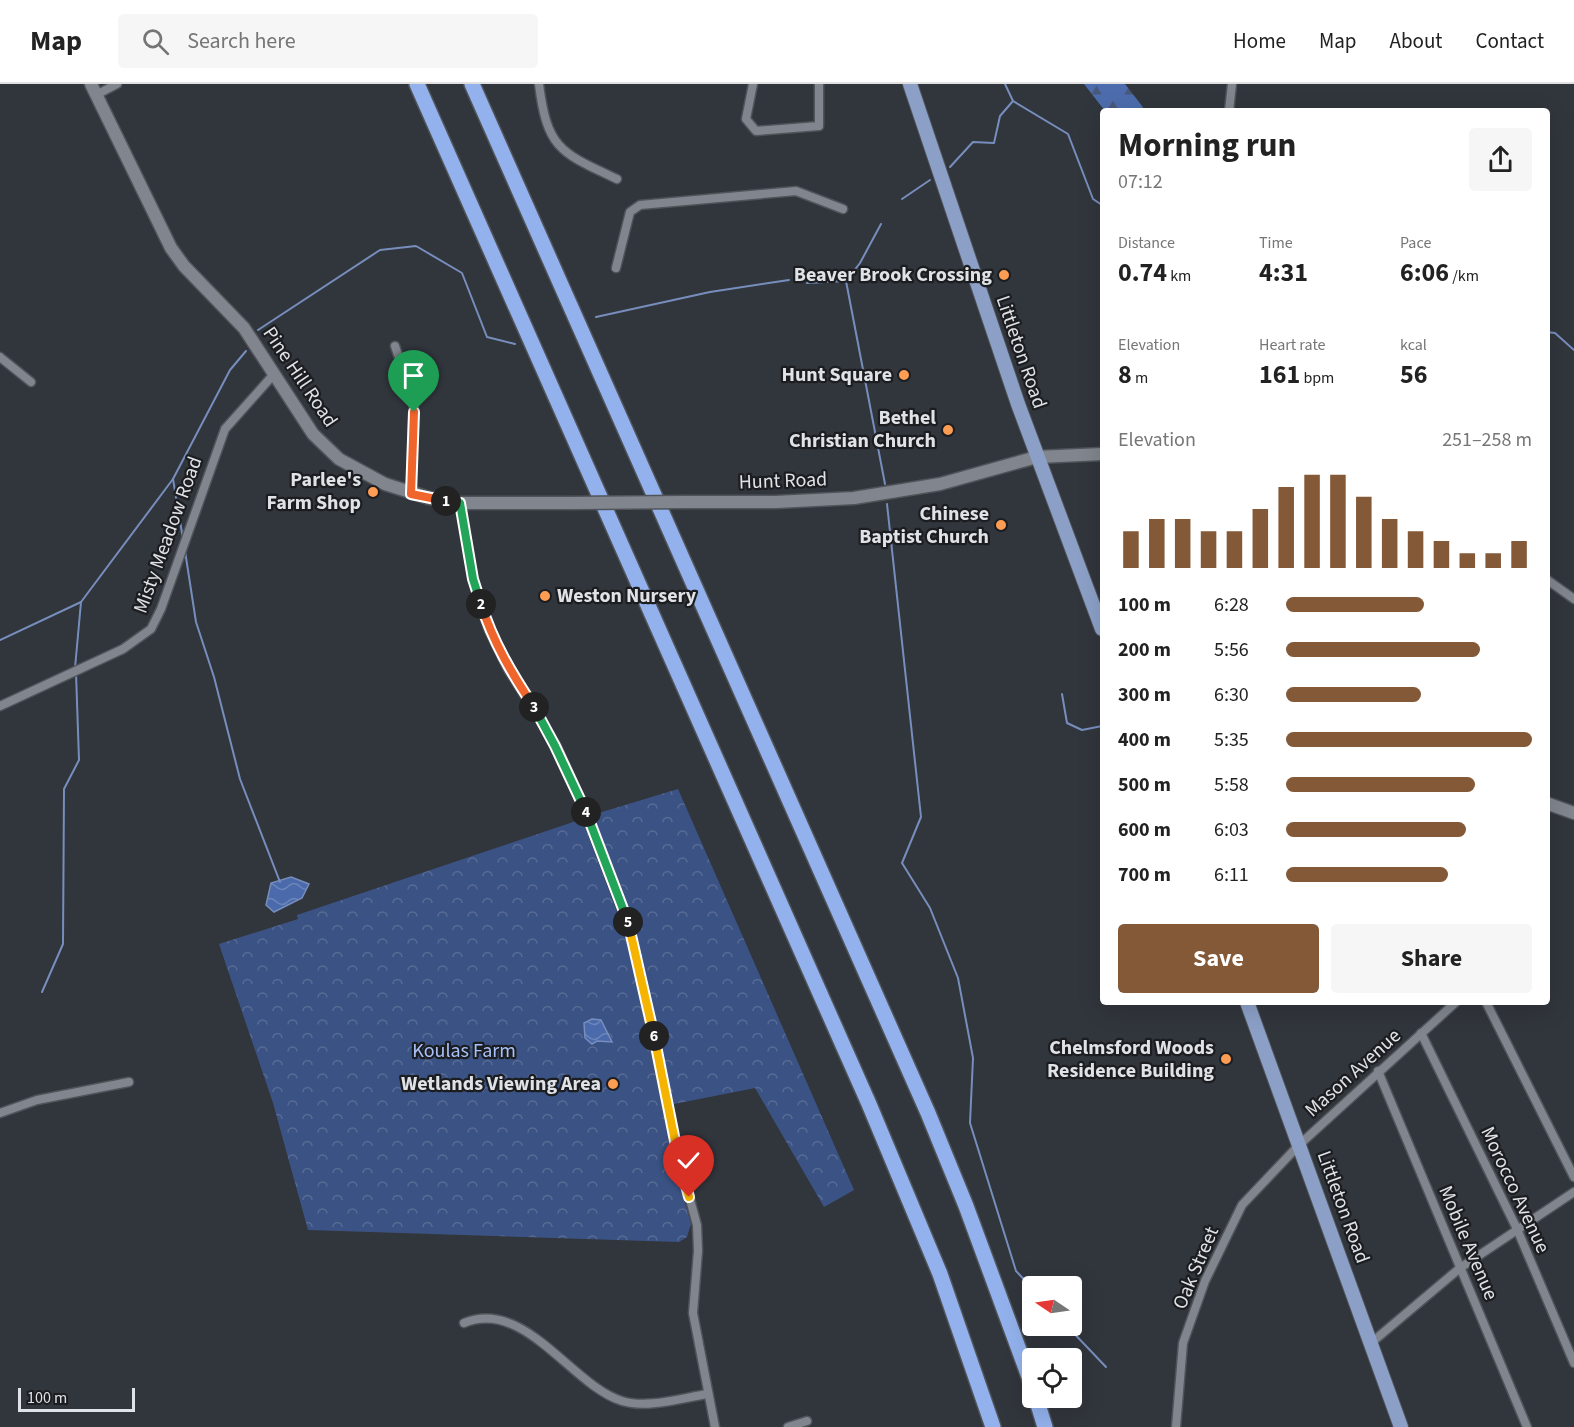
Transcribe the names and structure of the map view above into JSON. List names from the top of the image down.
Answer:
{
  "streets": {
    "main road": ["Littleton Road"],
    "street": [
      "Pine Hill Road",
      "Hunt Road",
      "Misty Meadow Road",
      "Mason Avenue",
      "Morocco Avenue",
      "Mobile Avenue",
      "Oak Street"
    ]
  },
  "crossings": [
    ["Littleton Road", "Hunt Road"],
    ["Littleton Road", "Mason Avenue"],
    ["Littleton Road", "Oak Street"],
    ["Pine Hill Road", "Hunt Road"],
    ["Pine Hill Road", "Misty Meadow Road"],
    ["Mason Avenue", "Morocco Avenue"],
    ["Mason Avenue", "Mobile Avenue"],
    ["Mason Avenue", "Oak Street"]
  ],
  "parks": ["Koulas Farm"],
  "places": [
    "Beaver Brook Crossing",
    "Hunt Square",
    "Bethel Christian Church",
    "Parlee's Farm Shop",
    "Chinese Baptist Church",
    "Weston Nursery",
    "Chelmsford Woods Residence Building",
    "Wetlands Viewing Area"
  ],
  "scale_bar": "100 m",
  "north": "left",
  "page": {
    "header": "Map",
    "search": "Search here",
    "nav": [
      "Home",
      "Map",
      "About",
      "Contact"
    ],
    "heading": ["Morning run", "07:12"],
    "stats": [
      ["Distance", "0.74 km"],
      ["Time", "4:31"],
      ["Pace", "6:06 /km"],
      ["Elevation", "8 m"],
      ["Heart rate", "161 bpm"],
      ["kcal", "56"]
    ],
    "chart": ["Elevation", "251–258 m"],
    "pins": [
      "1",
      "2",
      "3",
      "4",
      "5",
      "6"
    ],
    "list": [
      {
        "name": "100 m",
        "note": "6:28"
      },
      {
        "name": "200 m",
        "note": "5:56"
      },
      {
        "name": "300 m",
        "note": "6:30"
      },
      {
        "name": "400 m",
        "note": "5:35"
      },
      {
        "name": "500 m",
        "note": "5:58"
      },
      {
        "name": "600 m",
        "note": "6:03"
      },
      {
        "name": "700 m",
        "note": "6:11"
      }
    ],
    "buttons": ["Save", "Share"],
    "scale": "100 m"
  }
}
